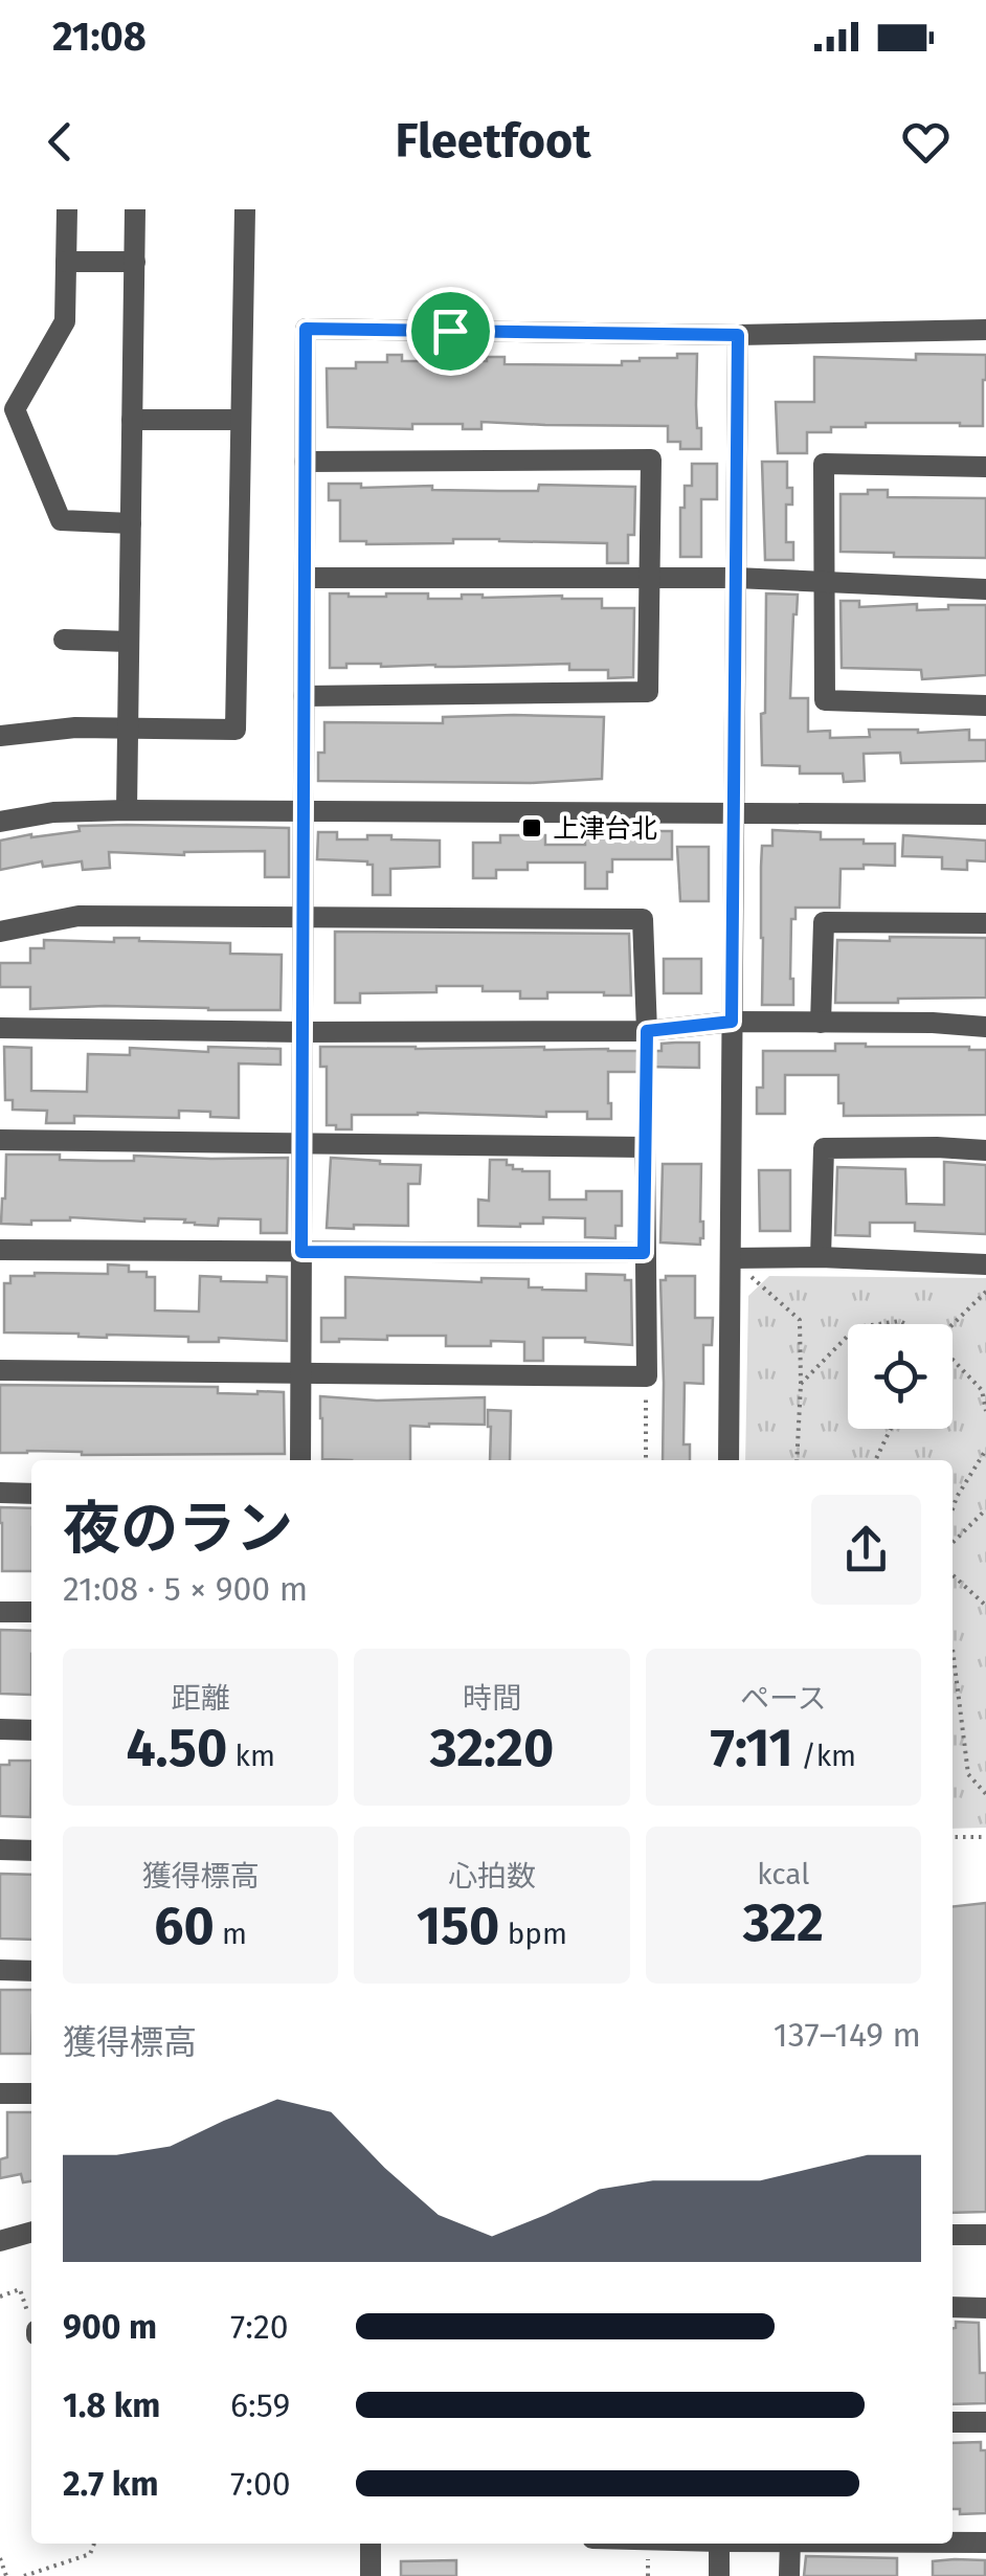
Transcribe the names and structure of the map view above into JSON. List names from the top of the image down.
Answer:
{
  "places": {
    "transit": ["上津台北"]
  },
  "page": {
    "status": "21:08",
    "header": "Fleetfoot",
    "heading": ["夜のラン", "21:08 · 5 × 900 m"],
    "stats": [
      ["距離", "4.50 km"],
      ["時間", "32:20"],
      ["ペース", "7:11 /km"],
      ["獲得標高", "60 m"],
      ["心拍数", "150 bpm"],
      ["kcal", "322"]
    ],
    "chart": ["獲得標高", "137–149 m"],
    "list": [
      {
        "name": "900 m",
        "note": "7:20"
      },
      {
        "name": "1.8 km",
        "note": "6:59"
      },
      {
        "name": "2.7 km",
        "note": "7:00"
      }
    ]
  }
}
